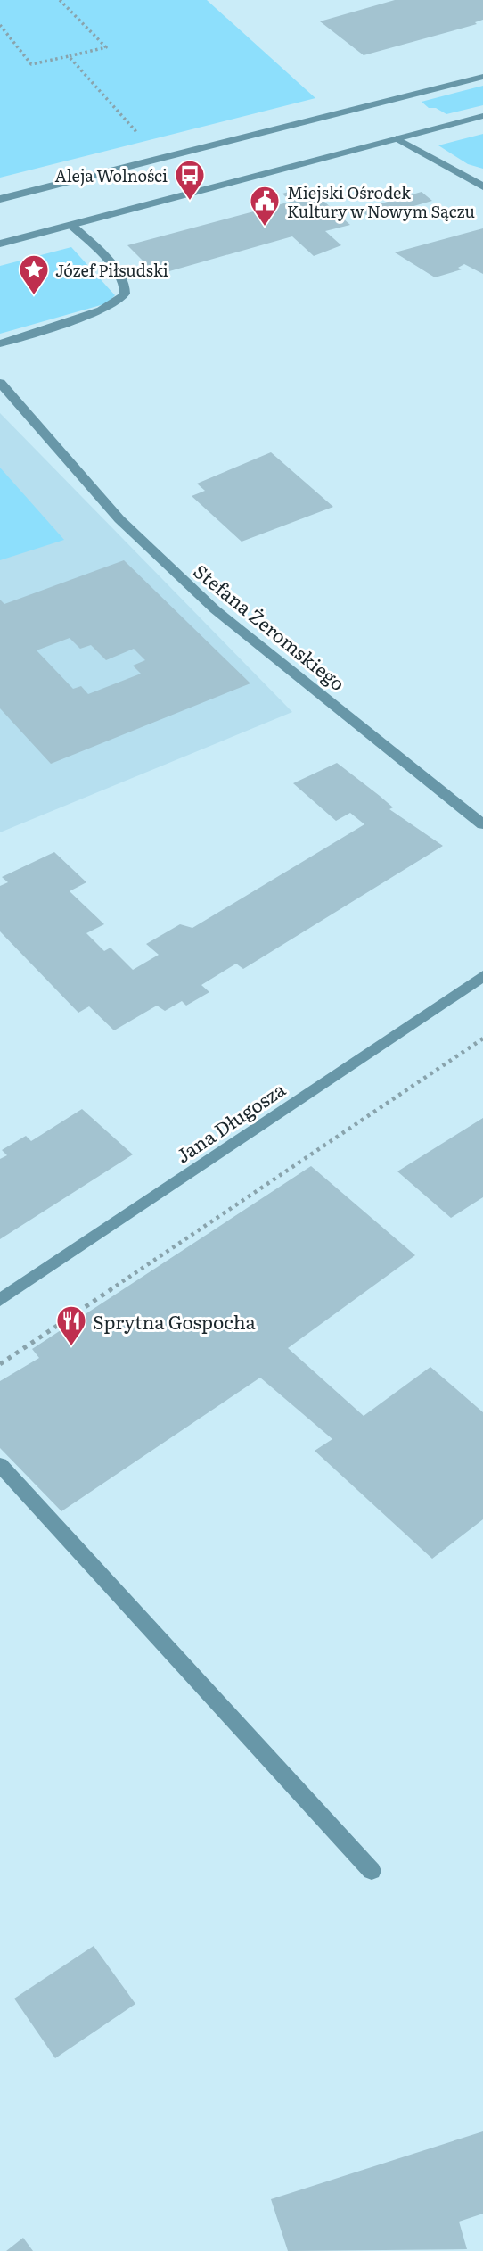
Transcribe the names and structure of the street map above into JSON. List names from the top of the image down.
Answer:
{
  "streets": {
    "street": ["Stefana Żeromskiego", "Jana Długosza"]
  },
  "places": {
    "bus stop": ["Aleja Wolności"],
    "public building": ["Miejski Ośrodek Kultury w Nowym Sączu"],
    "place": ["Józef Piłsudski"],
    "restaurant": ["Sprytna Gospocha"]
  }
}
